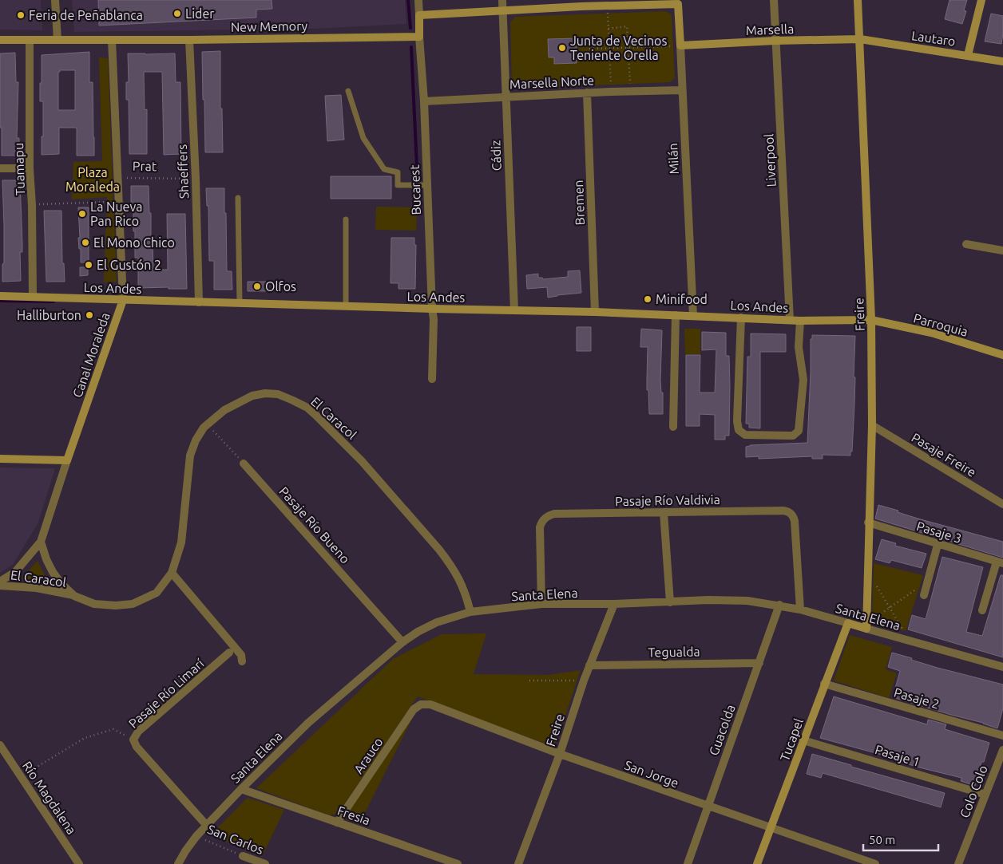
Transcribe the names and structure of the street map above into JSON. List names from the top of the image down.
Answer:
{
  "streets": {
    "street": [
      "New Memory",
      "Marsella",
      "Lautaro",
      "Marsella Norte",
      "Cádiz",
      "Milán",
      "Liverpool",
      "Tuamapu",
      "Shaeffers",
      "Bucarest",
      "Bremen",
      "Los Andes",
      "Freire",
      "Parroquia",
      "Canal Moraleda",
      "El Caracol",
      "Pasaje Freire",
      "Pasaje Río Valdivia",
      "Pasaje Río Bueno",
      "Pasaje 3",
      "Santa Elena",
      "Tegualda",
      "Pasaje Río Limarí",
      "Pasaje 2",
      "Guacolda",
      "Tucapel",
      "Arauco",
      "Pasaje 1",
      "San Jorge",
      "Colo Colo",
      "Río Magdalena",
      "Fresia",
      "San Carlos"
    ],
    "path": ["Prat"]
  },
  "crossings": [
    ["New Memory", "Tuamapu"],
    ["New Memory", "Shaeffers"],
    ["New Memory", "Bucarest"],
    ["New Memory", "Canal Moraleda"],
    ["Marsella", "Lautaro"],
    ["Marsella", "Milán"],
    ["Marsella", "Liverpool"],
    ["Marsella", "Freire"],
    ["Lautaro", "Freire"],
    ["Marsella Norte", "Cádiz"],
    ["Marsella Norte", "Milán"],
    ["Marsella Norte", "Bucarest"],
    ["Marsella Norte", "Bremen"],
    ["Cádiz", "Los Andes"],
    ["Milán", "Los Andes"],
    ["Liverpool", "Los Andes"],
    ["Prat", "Shaeffers"],
    ["Prat", "Canal Moraleda"],
    ["Tuamapu", "Los Andes"],
    ["Shaeffers", "Los Andes"],
    ["Bucarest", "Los Andes"],
    ["Bremen", "Los Andes"],
    ["Los Andes", "Freire"],
    ["Los Andes", "Parroquia"],
    ["Los Andes", "Canal Moraleda"],
    ["Freire", "Parroquia"],
    ["Freire", "Pasaje Freire"],
    ["Freire", "Pasaje 3"],
    ["Freire", "Santa Elena"],
    ["Freire", "Tegualda"],
    ["Freire", "San Jorge"],
    ["Canal Moraleda", "El Caracol"],
    ["El Caracol", "Santa Elena"],
    ["Pasaje Río Valdivia", "Santa Elena"],
    ["Pasaje Río Bueno", "Santa Elena"],
    ["Santa Elena", "Pasaje Río Limarí"],
    ["Santa Elena", "Guacolda"],
    ["Santa Elena", "Tucapel"],
    ["Santa Elena", "Fresia"],
    ["Santa Elena", "San Carlos"],
    ["Tegualda", "Guacolda"],
    ["Pasaje 2", "Tucapel"],
    ["Guacolda", "San Jorge"],
    ["Tucapel", "Pasaje 1"],
    ["Tucapel", "San Jorge"],
    ["Arauco", "San Jorge"],
    ["Arauco", "Fresia"],
    ["Pasaje 1", "Colo Colo"]
  ],
  "parks": ["Plaza Moraleda"],
  "places": [
    "Lider",
    "Feria de Peñablanca",
    "Junta de Vecinos Teniente Orella",
    "La Nueva Pan Rico",
    "El Mono Chico",
    "El Gustón 2",
    "Olfos",
    "Minifood",
    "Halliburton"
  ],
  "scale_bar": "50 m"
}
